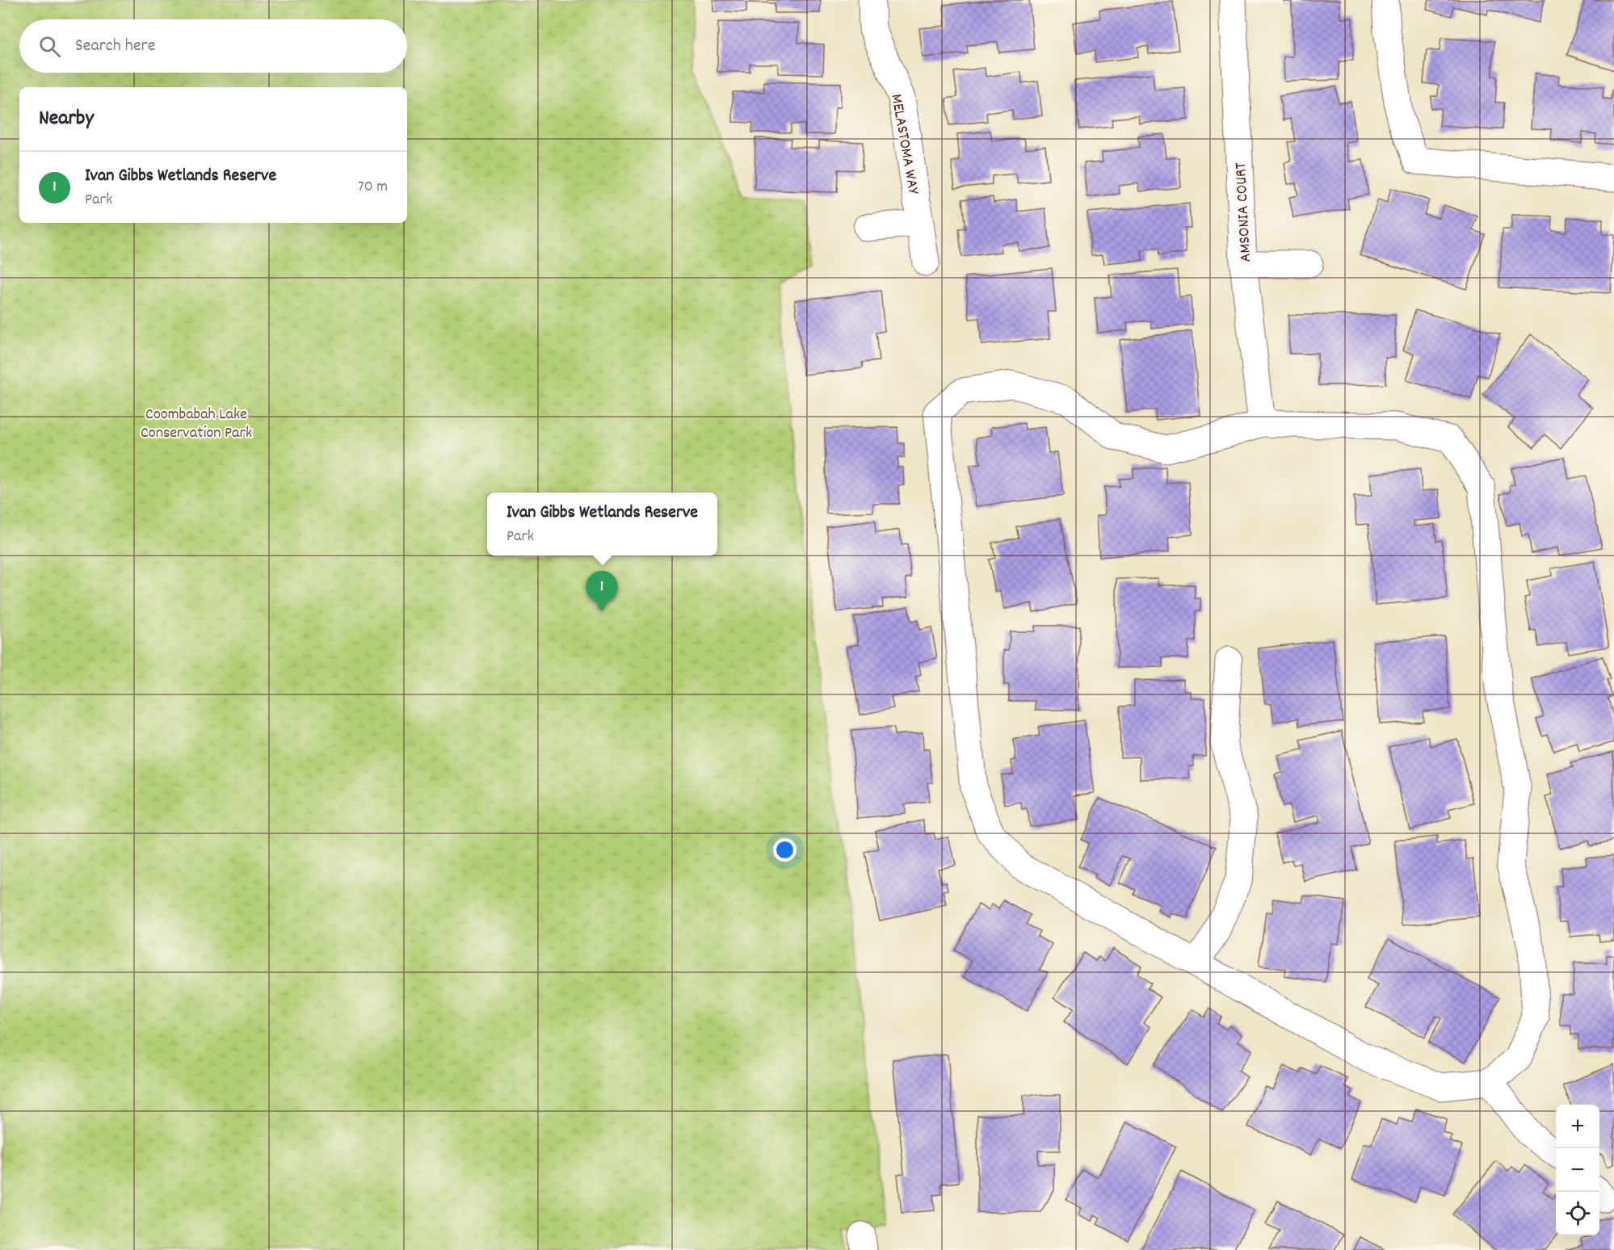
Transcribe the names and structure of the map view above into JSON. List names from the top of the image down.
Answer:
{
  "streets": {
    "street": ["MELASTOMA WAY", "AMSONIA COURT"]
  },
  "parks": ["Coombabah Lake Conservation Park"],
  "page": {
    "search": "Search here",
    "heading": "Nearby",
    "list": [
      {
        "mark": "1",
        "name": "Ivan Gibbs Wetlands Reserve",
        "note": "Park",
        "value": "70 m"
      }
    ],
    "popup": ["Ivan Gibbs Wetlands Reserve", "Park"],
    "pins": "1",
    "map_buttons": ["+", "−"]
  }
}
